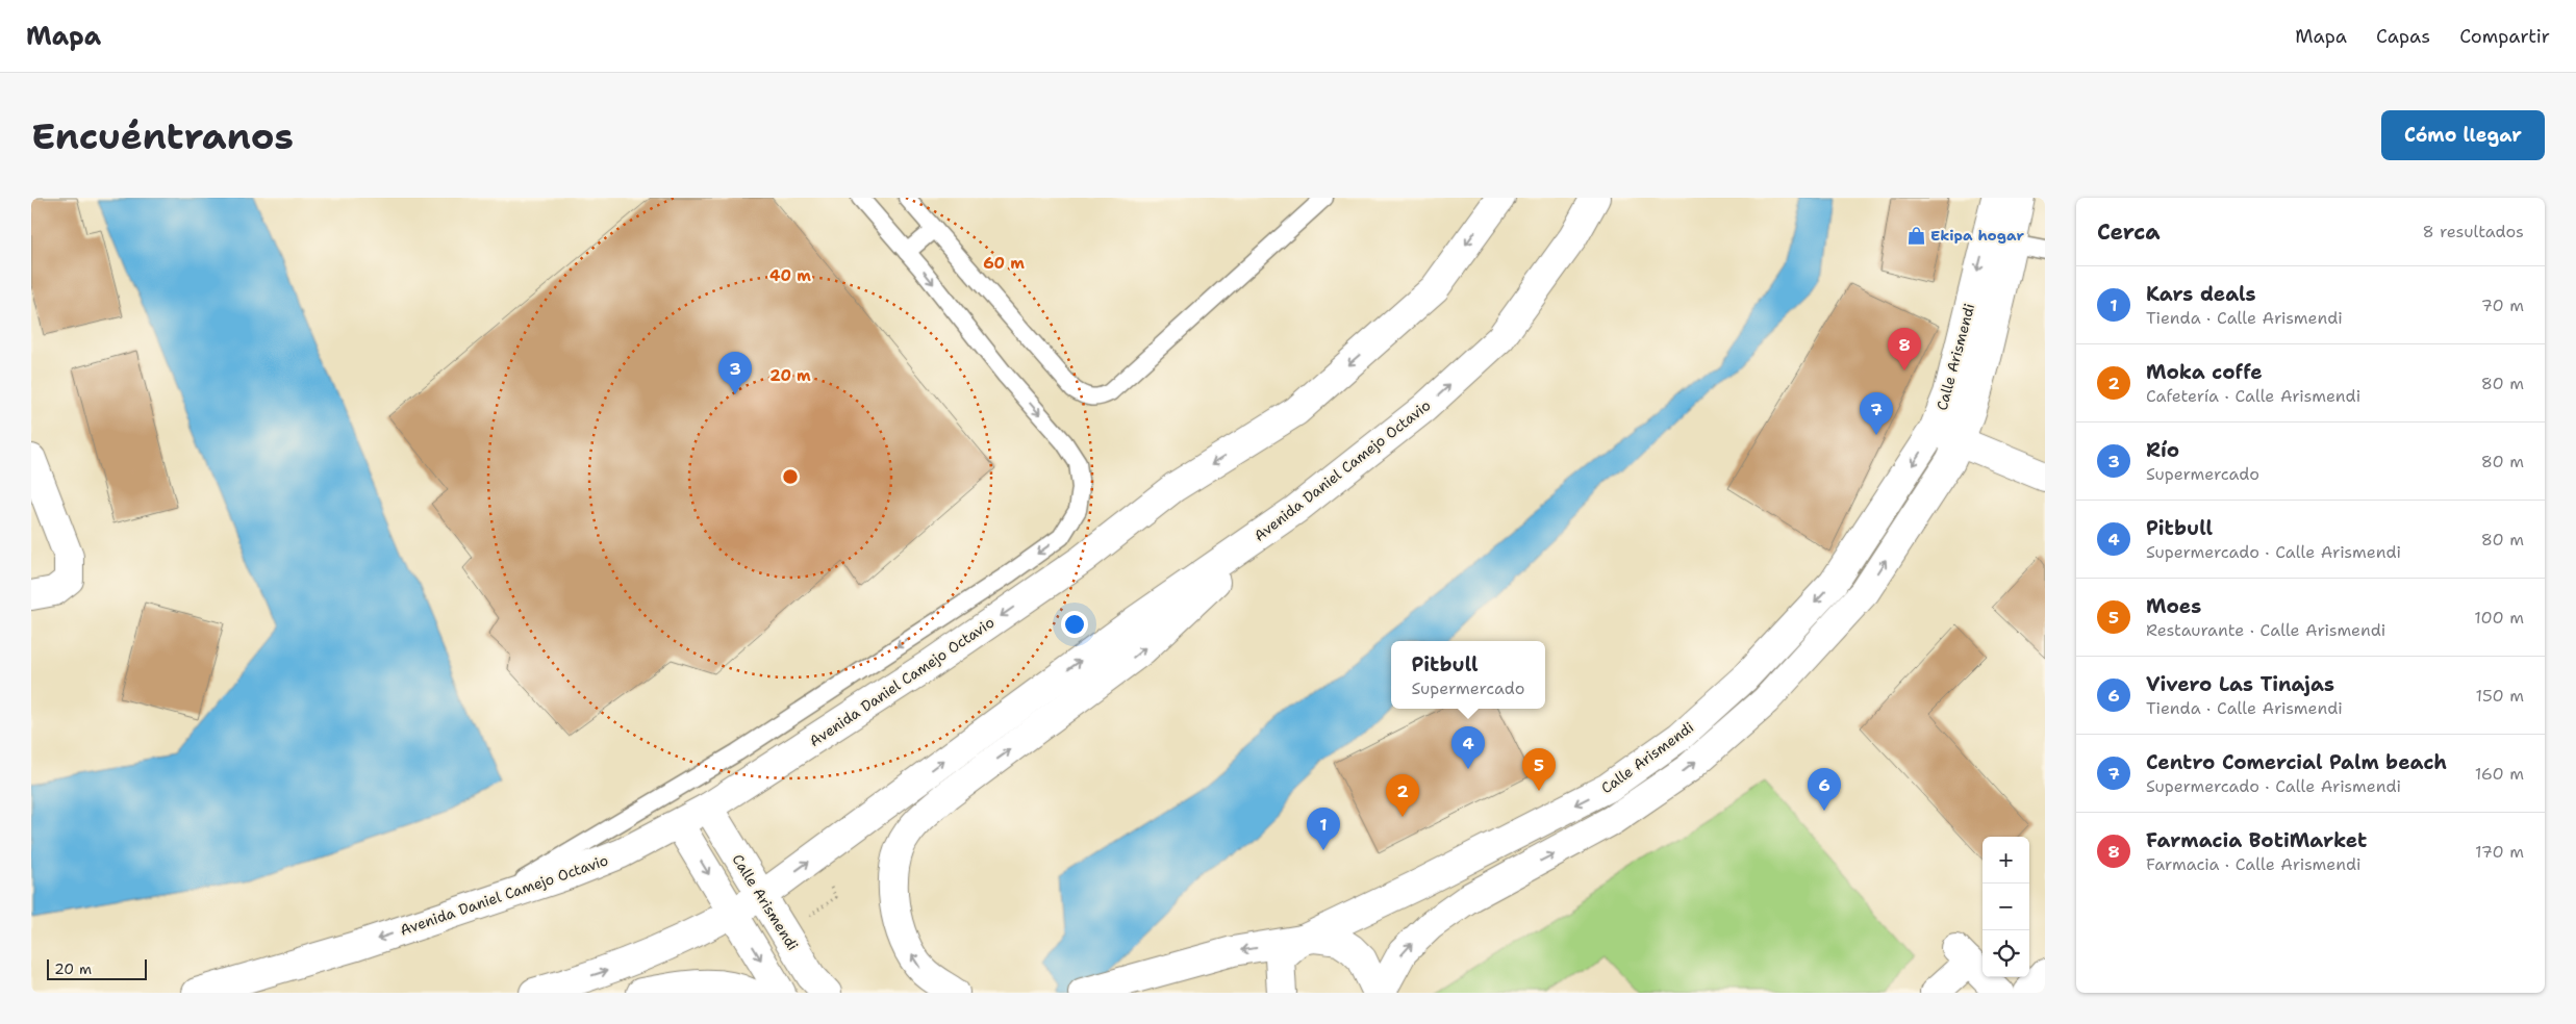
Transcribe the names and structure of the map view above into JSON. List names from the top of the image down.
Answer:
{
  "streets": {
    "street": ["Calle Arismendi", "Avenida Daniel Camejo Octavio"]
  },
  "crossings": [
    ["Calle Arismendi", "Avenida Daniel Camejo Octavio"]
  ],
  "places": {
    "shop": ["Ekipa hogar"]
  },
  "scale_bar": "20 m",
  "page": {
    "header": "Mapa",
    "nav": ["Mapa", "Capas", "Compartir"],
    "buttons": "Cómo llegar",
    "title": "Encuéntranos",
    "heading": ["Cerca", "8 resultados"],
    "list": [
      {
        "mark": "1",
        "name": "Kars deals",
        "note": "Tienda · Calle Arismendi",
        "value": "70 m"
      },
      {
        "mark": "2",
        "name": "Moka coffe",
        "note": "Cafetería · Calle Arismendi",
        "value": "80 m"
      },
      {
        "mark": "3",
        "name": "Río",
        "note": "Supermercado",
        "value": "80 m"
      },
      {
        "mark": "4",
        "name": "Pitbull",
        "note": "Supermercado · Calle Arismendi",
        "value": "80 m"
      },
      {
        "mark": "5",
        "name": "Moes",
        "note": "Restaurante · Calle Arismendi",
        "value": "100 m"
      },
      {
        "mark": "6",
        "name": "Vivero Las Tinajas",
        "note": "Tienda · Calle Arismendi",
        "value": "150 m"
      },
      {
        "mark": "7",
        "name": "Centro Comercial Palm beach",
        "note": "Supermercado · Calle Arismendi",
        "value": "160 m"
      },
      {
        "mark": "8",
        "name": "Farmacia BotiMarket",
        "note": "Farmacia · Calle Arismendi",
        "value": "170 m"
      }
    ],
    "pins": [
      "8",
      "3",
      "7",
      "4",
      "5",
      "6",
      "2",
      "1"
    ],
    "popup": ["Pitbull", "Supermercado"],
    "map_buttons": ["+", "−"],
    "scale": "20 m"
  },
  "rings": ["60 m", "40 m", "20 m"]
}
